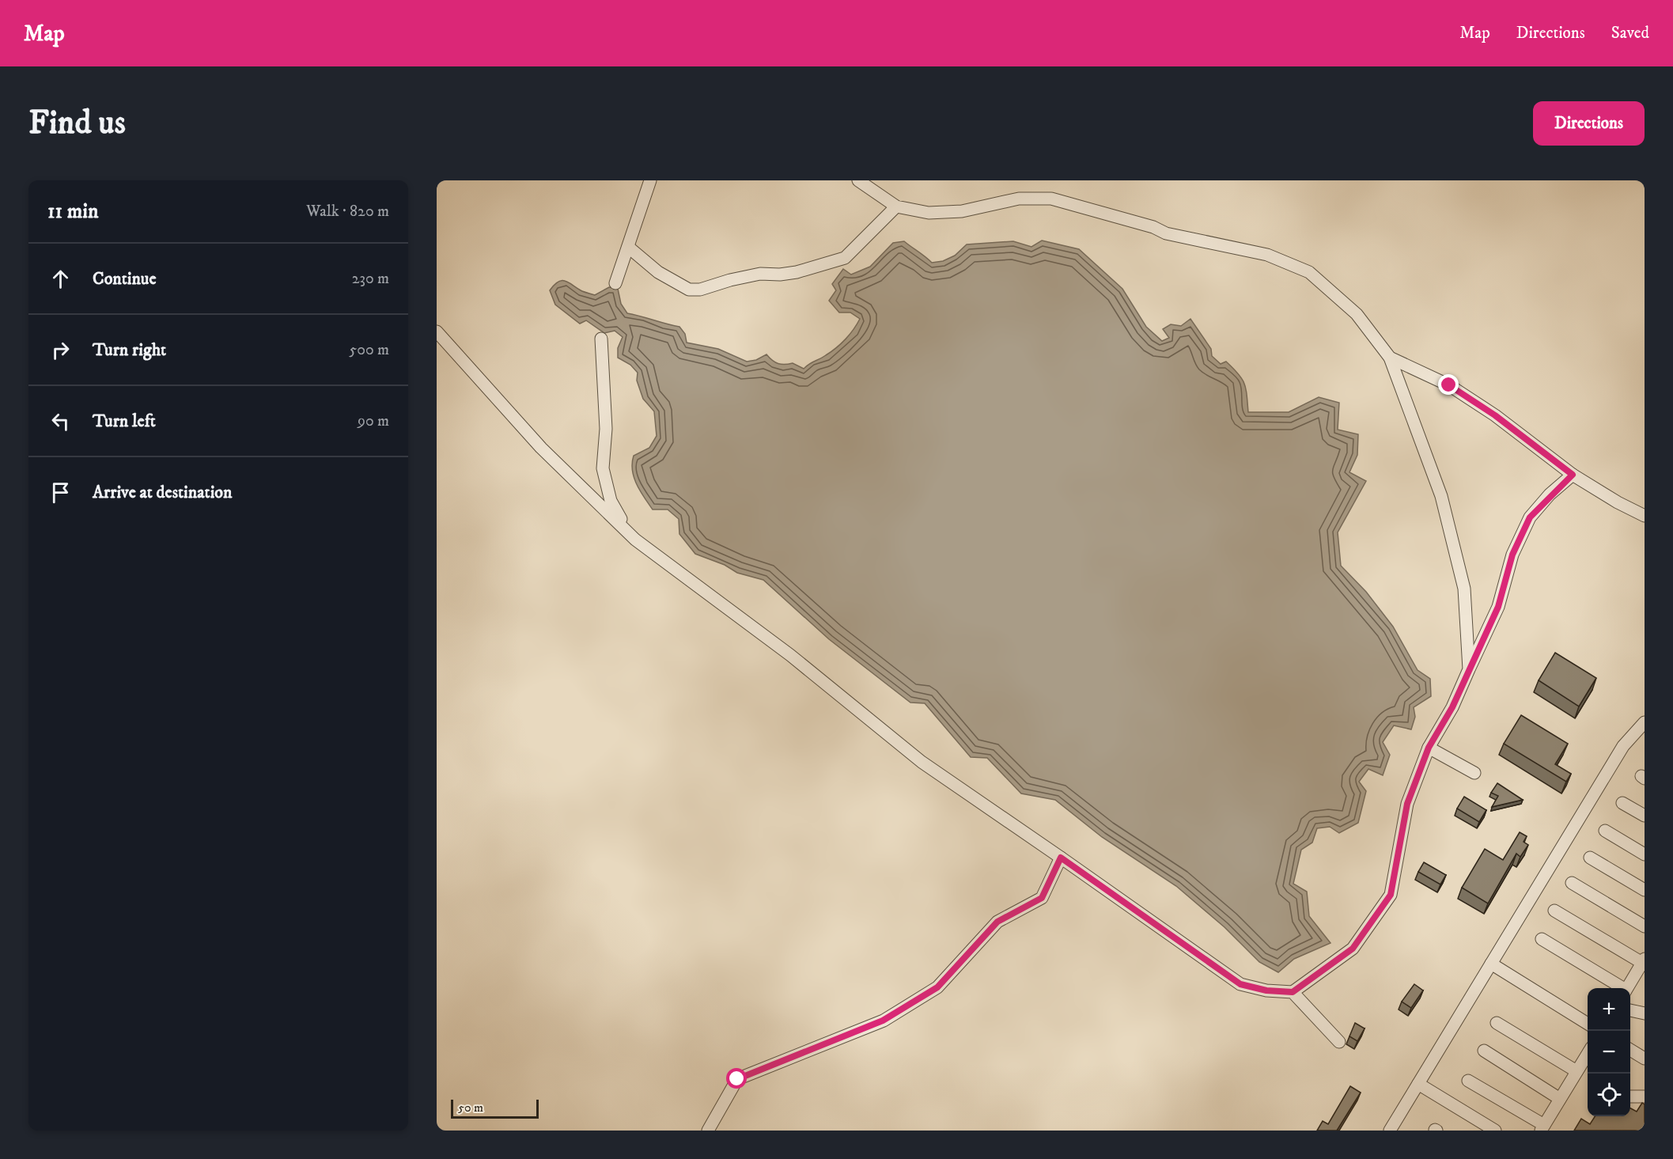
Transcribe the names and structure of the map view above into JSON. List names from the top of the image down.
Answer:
{
  "scale_bar": "50 m",
  "page": {
    "header": "Map",
    "nav": ["Map", "Directions", "Saved"],
    "buttons": "Directions",
    "title": "Find us",
    "heading": ["11 min", "Walk · 820 m"],
    "list": [
      ["Continue", "230 m"],
      ["Turn right", "500 m"],
      ["Turn left", "90 m"],
      "Arrive at destination"
    ],
    "map_buttons": ["+", "−"],
    "scale": "50 m"
  }
}
